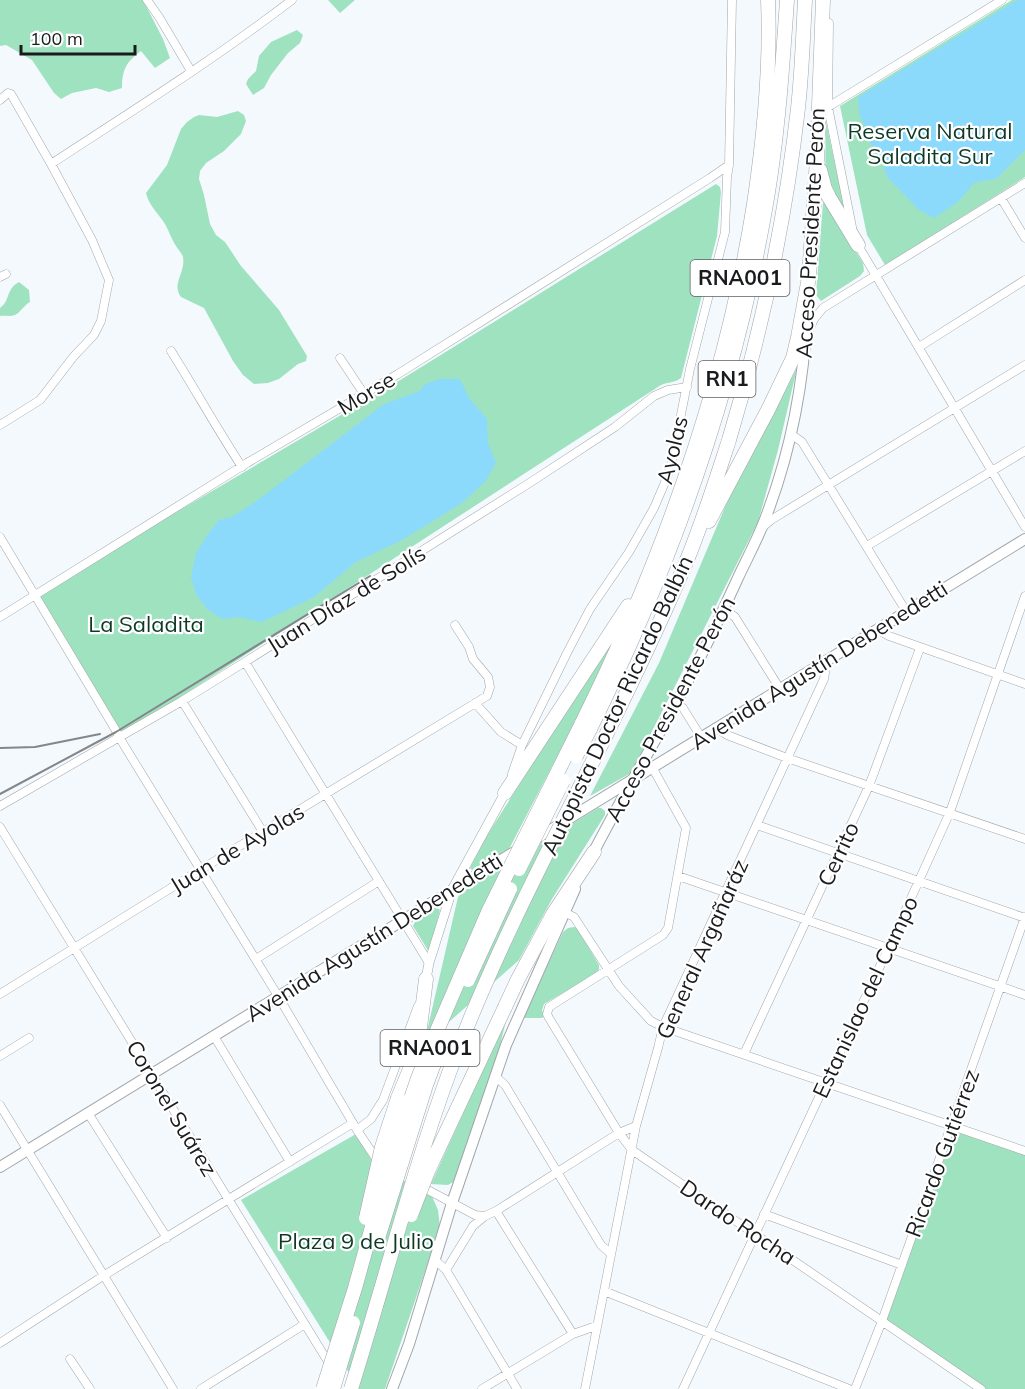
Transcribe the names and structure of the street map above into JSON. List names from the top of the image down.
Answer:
{
  "streets": {
    "highway": [
      "Acceso Presidente Perón",
      "RNA001",
      "RN1",
      "Autopista Doctor Ricardo Balbín"
    ],
    "main road": ["Avenida Agustín Debenedetti"],
    "street": [
      "Morse",
      "Ayolas",
      "Juan Díaz de Solís",
      "Juan de Ayolas",
      "Cerrito",
      "General Argañaráz",
      "Estanislao del Campo",
      "Coronel Suárez",
      "Ricardo Gutiérrez",
      "Dardo Rocha"
    ]
  },
  "crossings": [
    ["Acceso Presidente Perón", "Avenida Agustín Debenedetti"],
    ["RNA001", "Autopista Doctor Ricardo Balbín"],
    ["Morse", "Ayolas"],
    ["Ayolas", "Juan Díaz de Solís"],
    ["Avenida Agustín Debenedetti", "General Argañaráz"],
    ["Avenida Agustín Debenedetti", "Coronel Suárez"],
    ["Juan de Ayolas", "Coronel Suárez"],
    ["General Argañaráz", "Dardo Rocha"],
    ["Estanislao del Campo", "Dardo Rocha"],
    ["Ricardo Gutiérrez", "Dardo Rocha"]
  ],
  "parks": ["Reserva Natural Saladita Sur", "La Saladita", "Plaza 9 de Julio"],
  "scale_bar": "100 m"
}
